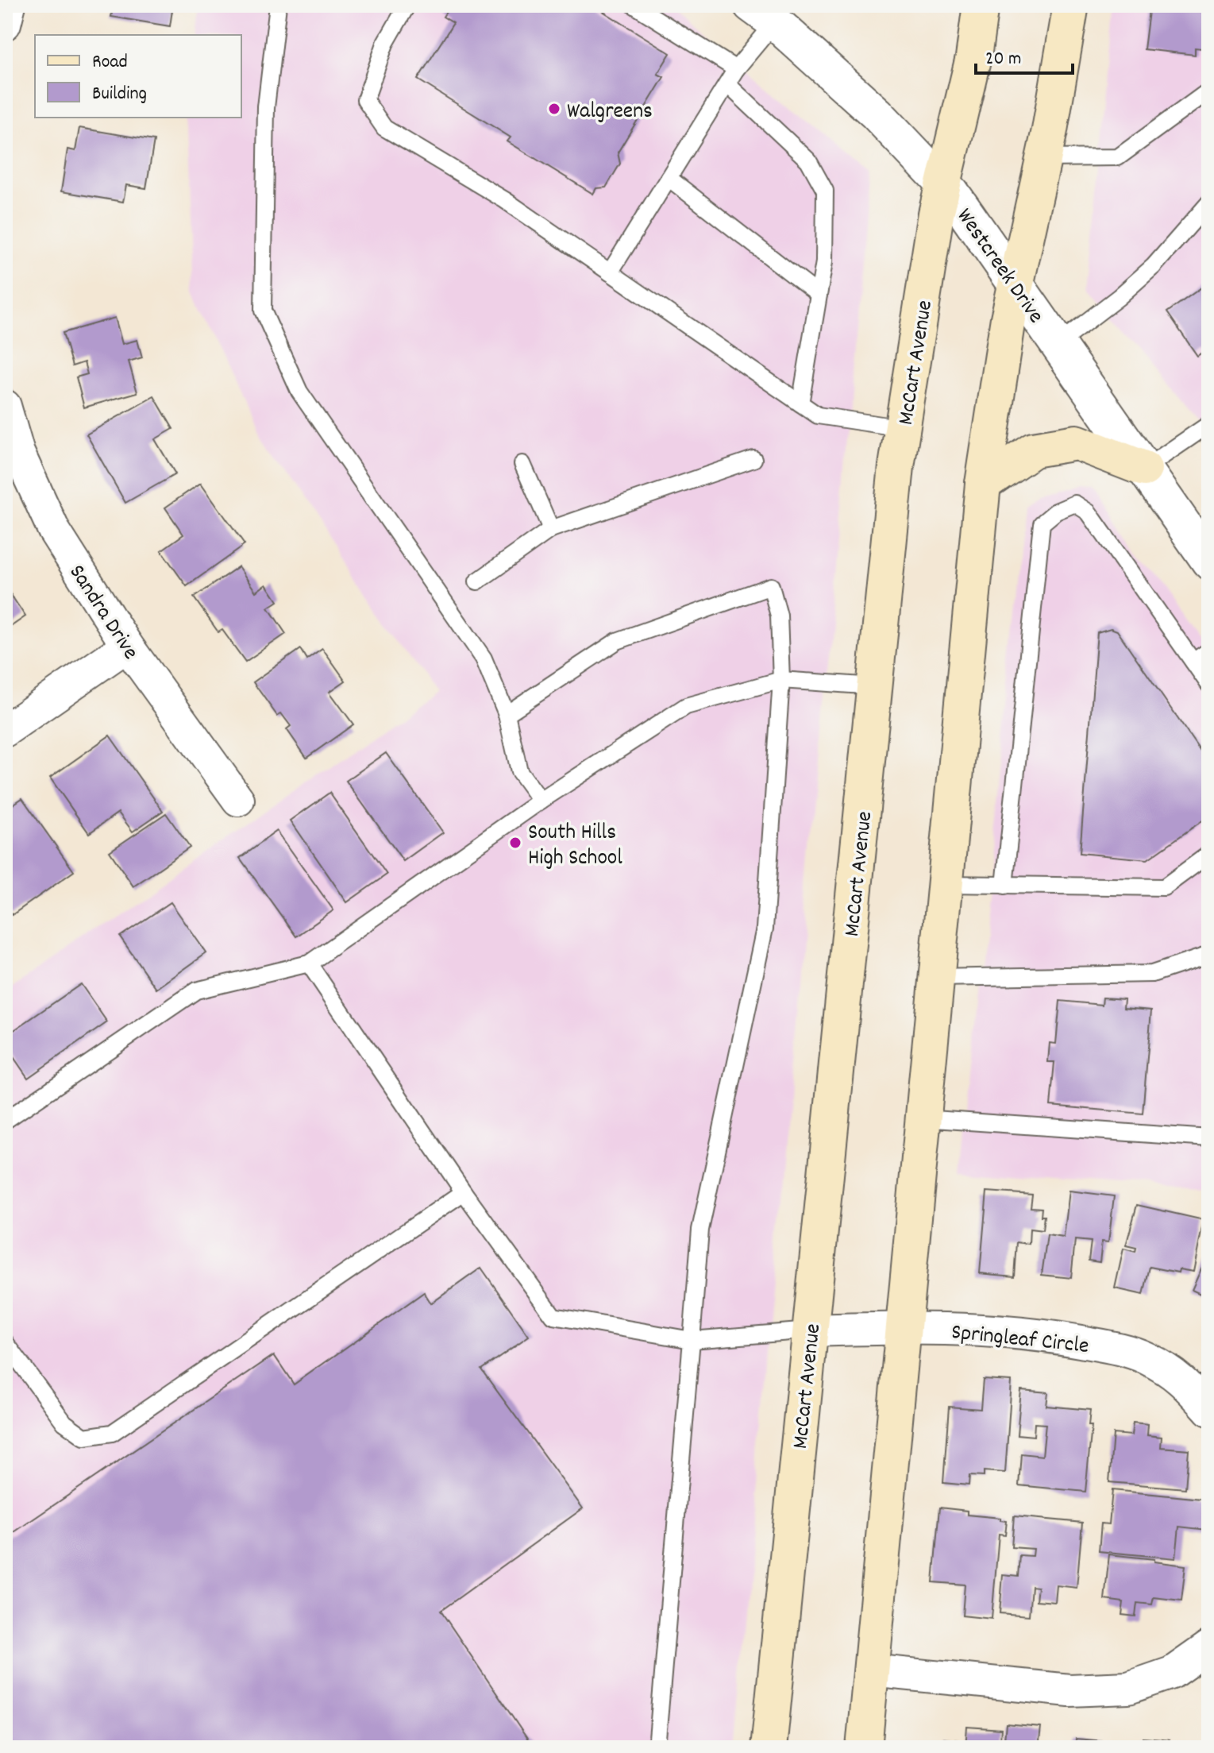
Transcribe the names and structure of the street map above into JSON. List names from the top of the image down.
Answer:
{
  "streets": {
    "main road": ["McCart Avenue"],
    "street": ["Westcreek Drive", "Sandra Drive", "Springleaf Circle"]
  },
  "crossings": [
    ["Westcreek Drive", "McCart Avenue"],
    ["McCart Avenue", "Springleaf Circle"]
  ],
  "places": ["Walgreens", "South Hills High School"],
  "legend": ["Road", "Building"],
  "scale_bar": "20 m"
}
